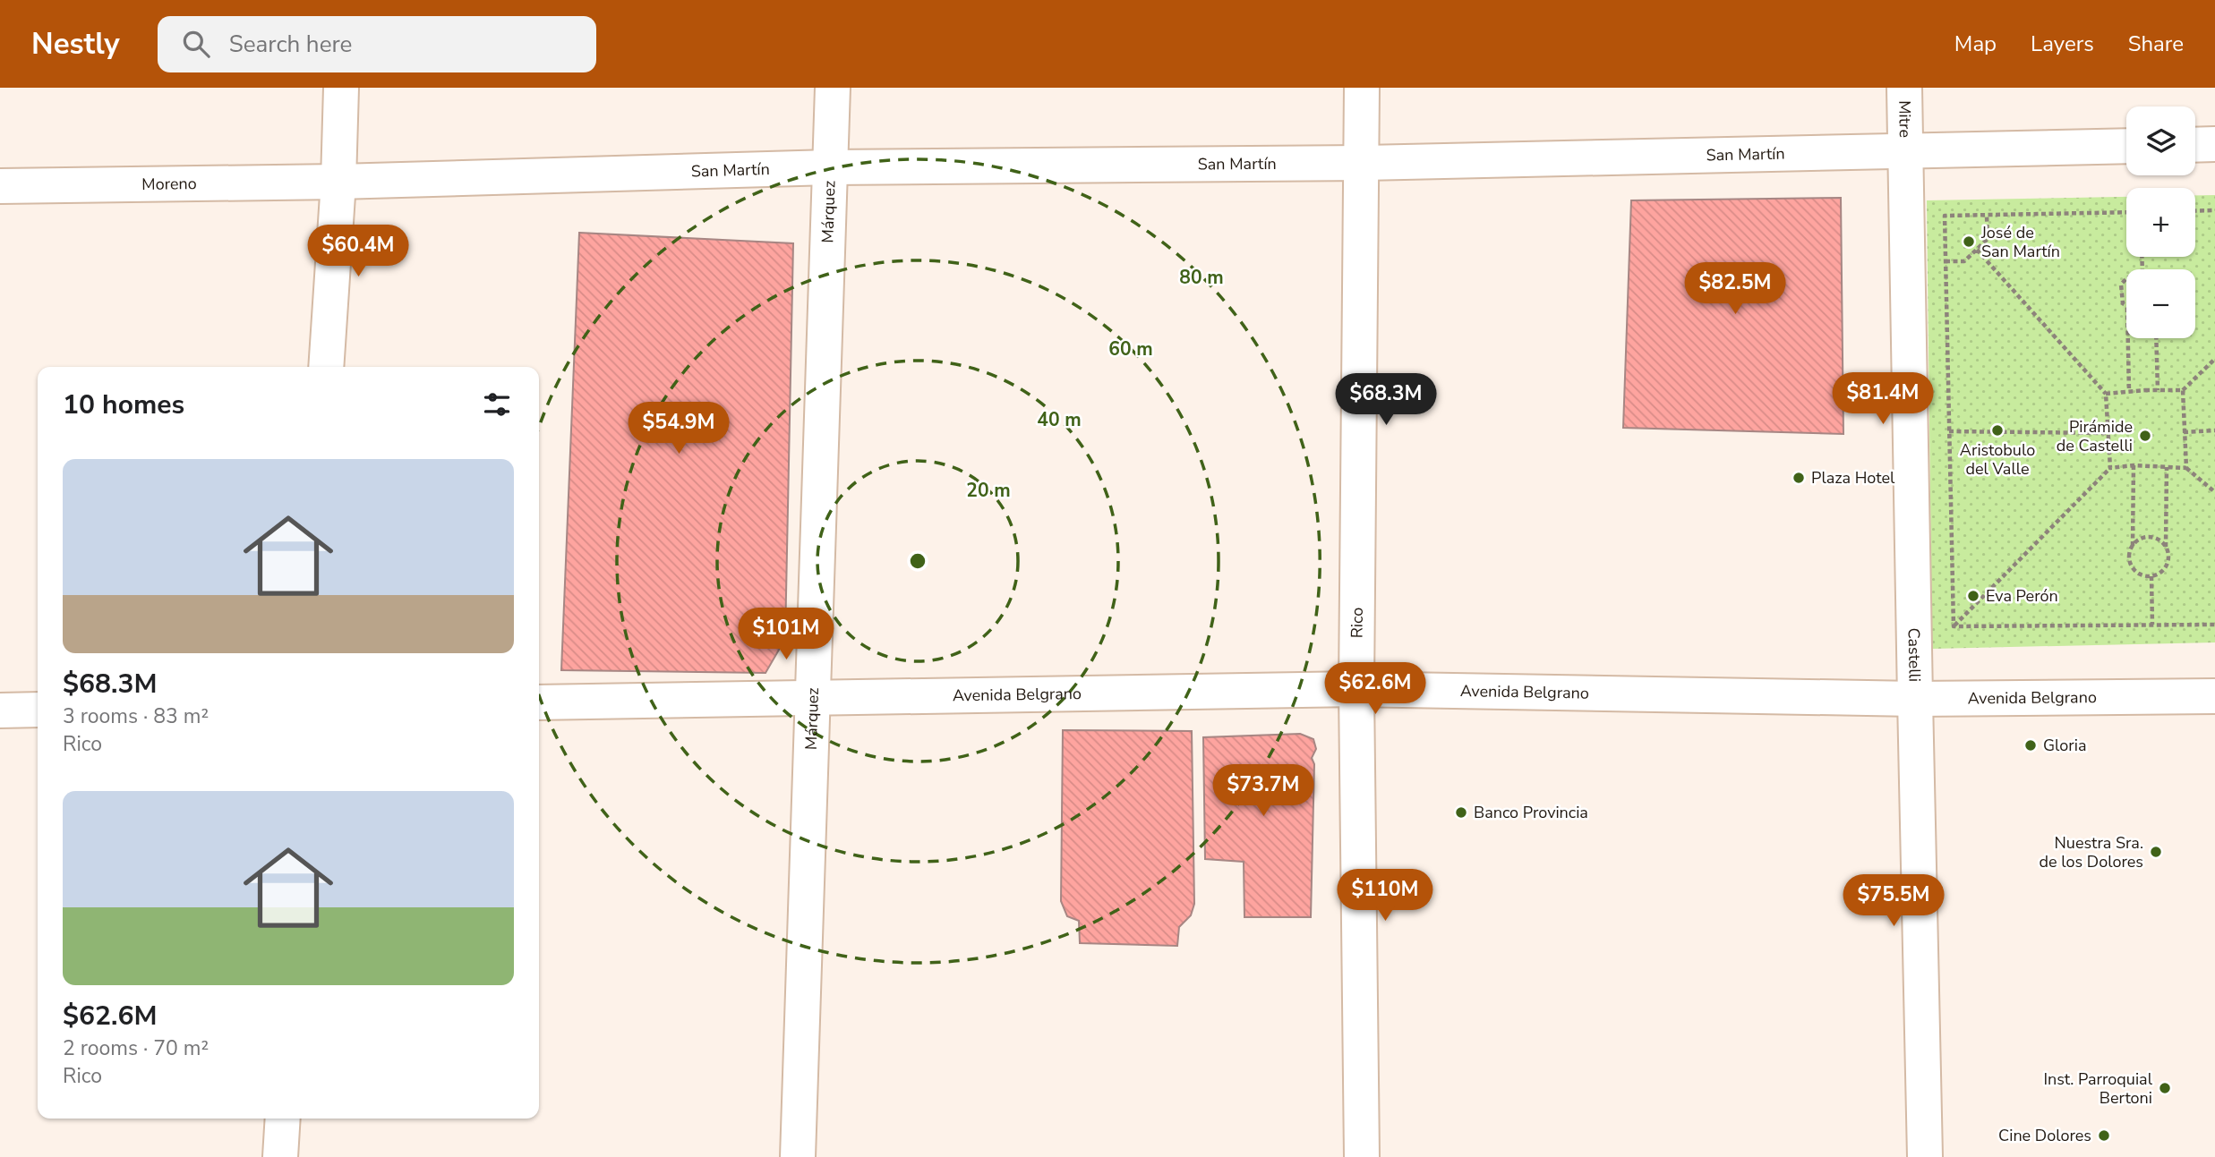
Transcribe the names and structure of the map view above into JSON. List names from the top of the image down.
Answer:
{
  "streets": {
    "main road": [
      "Mitre",
      "San Martín",
      "Moreno",
      "Márquez",
      "Rico",
      "Castelli",
      "Avenida Belgrano"
    ]
  },
  "crossings": [
    ["Mitre", "San Martín"],
    ["Mitre", "Castelli"],
    ["San Martín", "Moreno"],
    ["San Martín", "Márquez"],
    ["San Martín", "Rico"],
    ["San Martín", "Castelli"],
    ["Márquez", "Avenida Belgrano"],
    ["Rico", "Avenida Belgrano"],
    ["Castelli", "Avenida Belgrano"]
  ],
  "places": [
    "José de San Martín",
    "Aristobulo del Valle",
    "Pirámide de Castelli",
    "Plaza Hotel",
    "Eva Perón",
    "Gloria",
    "Banco Provincia",
    "Nuestra Sra. de los Dolores",
    "Inst. Parroquial Bertoni",
    "Cine Dolores"
  ],
  "page": {
    "header": "Nestly",
    "search": "Search here",
    "nav": ["Map", "Layers", "Share"],
    "map_buttons": ["+", "−"],
    "price": [
      "$60.4M",
      "$82.5M",
      "$81.4M",
      "$68.3M",
      "$54.9M",
      "$101M",
      "$62.6M",
      "$73.7M",
      "$110M",
      "$75.5M"
    ],
    "heading": "10 homes",
    "list": [
      {
        "name": "$68.3M",
        "note": "3 rooms · 83 m² · Rico"
      },
      {
        "name": "$62.6M",
        "note": "2 rooms · 70 m² · Rico"
      }
    ]
  },
  "rings": [
    "80 m",
    "60 m",
    "40 m",
    "20 m"
  ]
}
